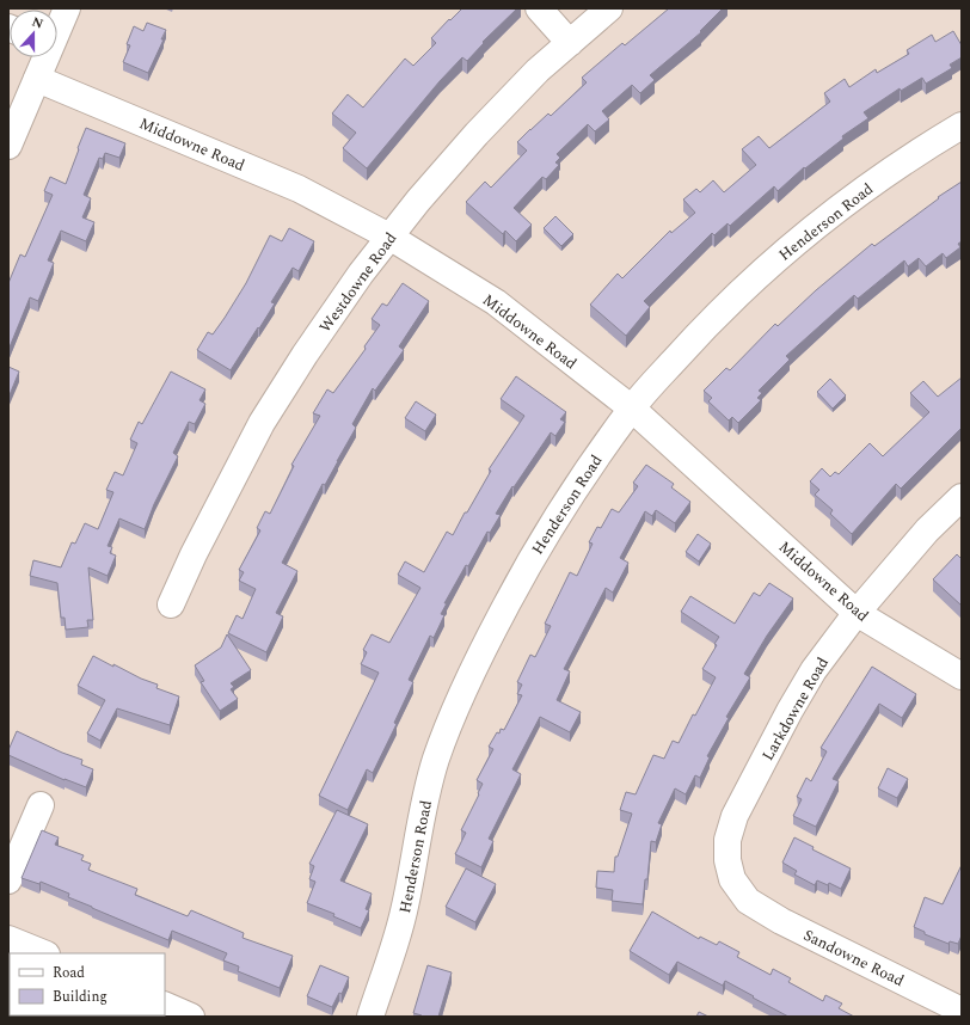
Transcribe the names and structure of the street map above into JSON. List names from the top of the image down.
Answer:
{
  "streets": {
    "street": [
      "Middowne Road",
      "Henderson Road",
      "Westdowne Road",
      "Larkdowne Road",
      "Sandowne Road"
    ]
  },
  "crossings": [
    ["Middowne Road", "Henderson Road"],
    ["Middowne Road", "Westdowne Road"],
    ["Middowne Road", "Larkdowne Road"],
    ["Larkdowne Road", "Sandowne Road"]
  ],
  "legend": ["Road", "Building"],
  "north": "top"
}
